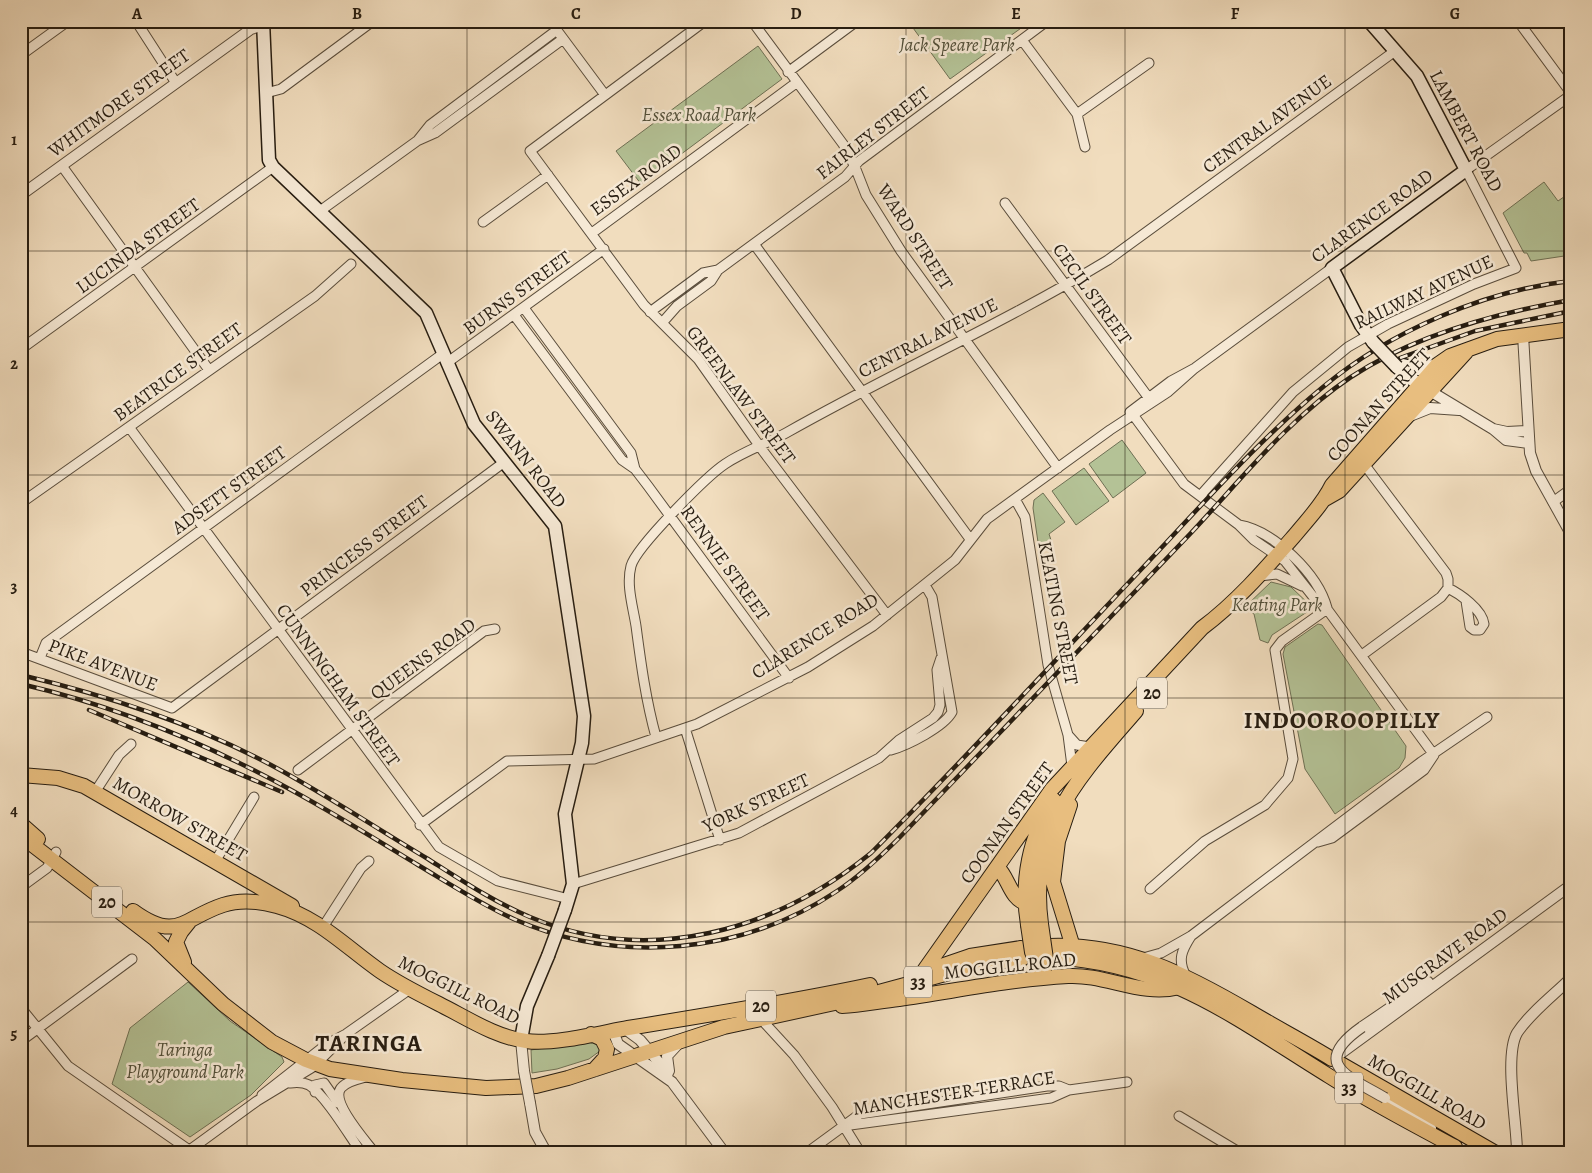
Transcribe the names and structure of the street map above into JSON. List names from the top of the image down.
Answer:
{
  "streets": {
    "main road": [
      "LAMBERT ROAD",
      "CLARENCE ROAD",
      "COONAN STREET",
      "SWANN ROAD",
      "20",
      "MORROW STREET",
      "MOGGILL ROAD",
      "33"
    ],
    "street": [
      "WHITMORE STREET",
      "CENTRAL AVENUE",
      "FAIRLEY STREET",
      "ESSEX ROAD",
      "WARD STREET",
      "LUCINDA STREET",
      "RAILWAY AVENUE",
      "BURNS STREET",
      "CECIL STREET",
      "BEATRICE STREET",
      "GREENLAW STREET",
      "ADSETT STREET",
      "PRINCESS STREET",
      "RENNIE STREET",
      "KEATING STREET",
      "QUEENS ROAD",
      "PIKE AVENUE",
      "CUNNINGHAM STREET",
      "YORK STREET",
      "MUSGRAVE ROAD",
      "MANCHESTER TERRACE"
    ]
  },
  "crossings": [
    ["CENTRAL AVENUE", "LAMBERT ROAD"],
    ["CENTRAL AVENUE", "CLARENCE ROAD"],
    ["CENTRAL AVENUE", "WARD STREET"],
    ["CENTRAL AVENUE", "CECIL STREET"],
    ["CENTRAL AVENUE", "GREENLAW STREET"],
    ["CENTRAL AVENUE", "RENNIE STREET"],
    ["LAMBERT ROAD", "CLARENCE ROAD"],
    ["LAMBERT ROAD", "RAILWAY AVENUE"],
    ["FAIRLEY STREET", "WARD STREET"],
    ["FAIRLEY STREET", "GREENLAW STREET"],
    ["ESSEX ROAD", "WARD STREET"],
    ["ESSEX ROAD", "GREENLAW STREET"],
    ["CLARENCE ROAD", "WARD STREET"],
    ["CLARENCE ROAD", "CECIL STREET"],
    ["CLARENCE ROAD", "GREENLAW STREET"],
    ["CLARENCE ROAD", "SWANN ROAD"],
    ["CLARENCE ROAD", "RENNIE STREET"],
    ["CLARENCE ROAD", "KEATING STREET"],
    ["CLARENCE ROAD", "CUNNINGHAM STREET"],
    ["CLARENCE ROAD", "YORK STREET"],
    ["LUCINDA STREET", "SWANN ROAD"],
    ["BURNS STREET", "GREENLAW STREET"],
    ["BURNS STREET", "SWANN ROAD"],
    ["BURNS STREET", "ADSETT STREET"],
    ["BURNS STREET", "RENNIE STREET"],
    ["BEATRICE STREET", "CUNNINGHAM STREET"],
    ["COONAN STREET", "KEATING STREET"],
    ["COONAN STREET", "MOGGILL ROAD"],
    ["SWANN ROAD", "ADSETT STREET"],
    ["SWANN ROAD", "PRINCESS STREET"],
    ["SWANN ROAD", "CUNNINGHAM STREET"],
    ["SWANN ROAD", "YORK STREET"],
    ["SWANN ROAD", "MOGGILL ROAD"],
    ["ADSETT STREET", "PIKE AVENUE"],
    ["ADSETT STREET", "CUNNINGHAM STREET"],
    ["PRINCESS STREET", "PIKE AVENUE"],
    ["PRINCESS STREET", "CUNNINGHAM STREET"],
    ["QUEENS ROAD", "CUNNINGHAM STREET"],
    ["20", "MOGGILL ROAD"],
    ["MORROW STREET", "MOGGILL ROAD"],
    ["MUSGRAVE ROAD", "MOGGILL ROAD"]
  ],
  "districts": ["INDOOROOPILLY", "TARINGA"],
  "parks": [
    "Jack Speare Park",
    "Essex Road Park",
    "Keating Park",
    "Taringa Playground Park"
  ],
  "grid": {
    "columns": [
      "A",
      "B",
      "C",
      "D",
      "E",
      "F",
      "G"
    ],
    "rows": [
      "1",
      "2",
      "3",
      "4",
      "5"
    ]
  }
}
